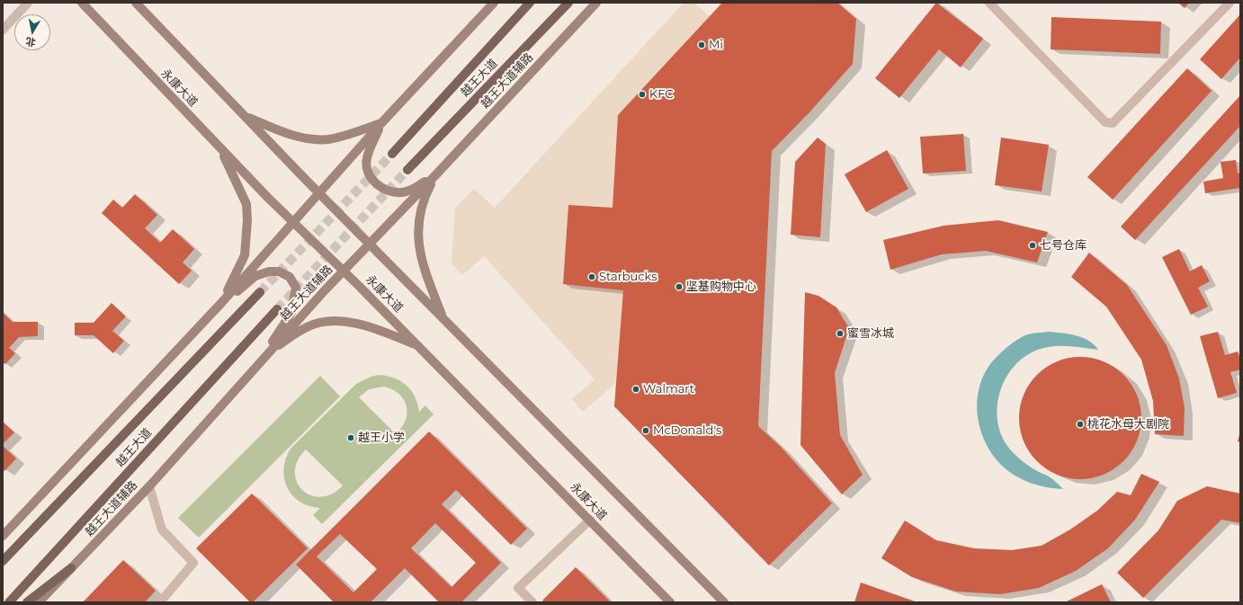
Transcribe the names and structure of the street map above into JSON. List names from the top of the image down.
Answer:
{
  "streets": {
    "main road": ["越王大道", "越王大道辅路", "永康大道"]
  },
  "crossings": [
    ["越王大道辅路", "永康大道"]
  ],
  "places": [
    "Mi",
    "KFC",
    "七号仓库",
    "Starbucks",
    "坚基购物中心",
    "蜜雪冰城",
    "Walmart",
    "桃花水母大剧院",
    "McDonald's",
    "越王小学"
  ],
  "north": "bottom"
}
